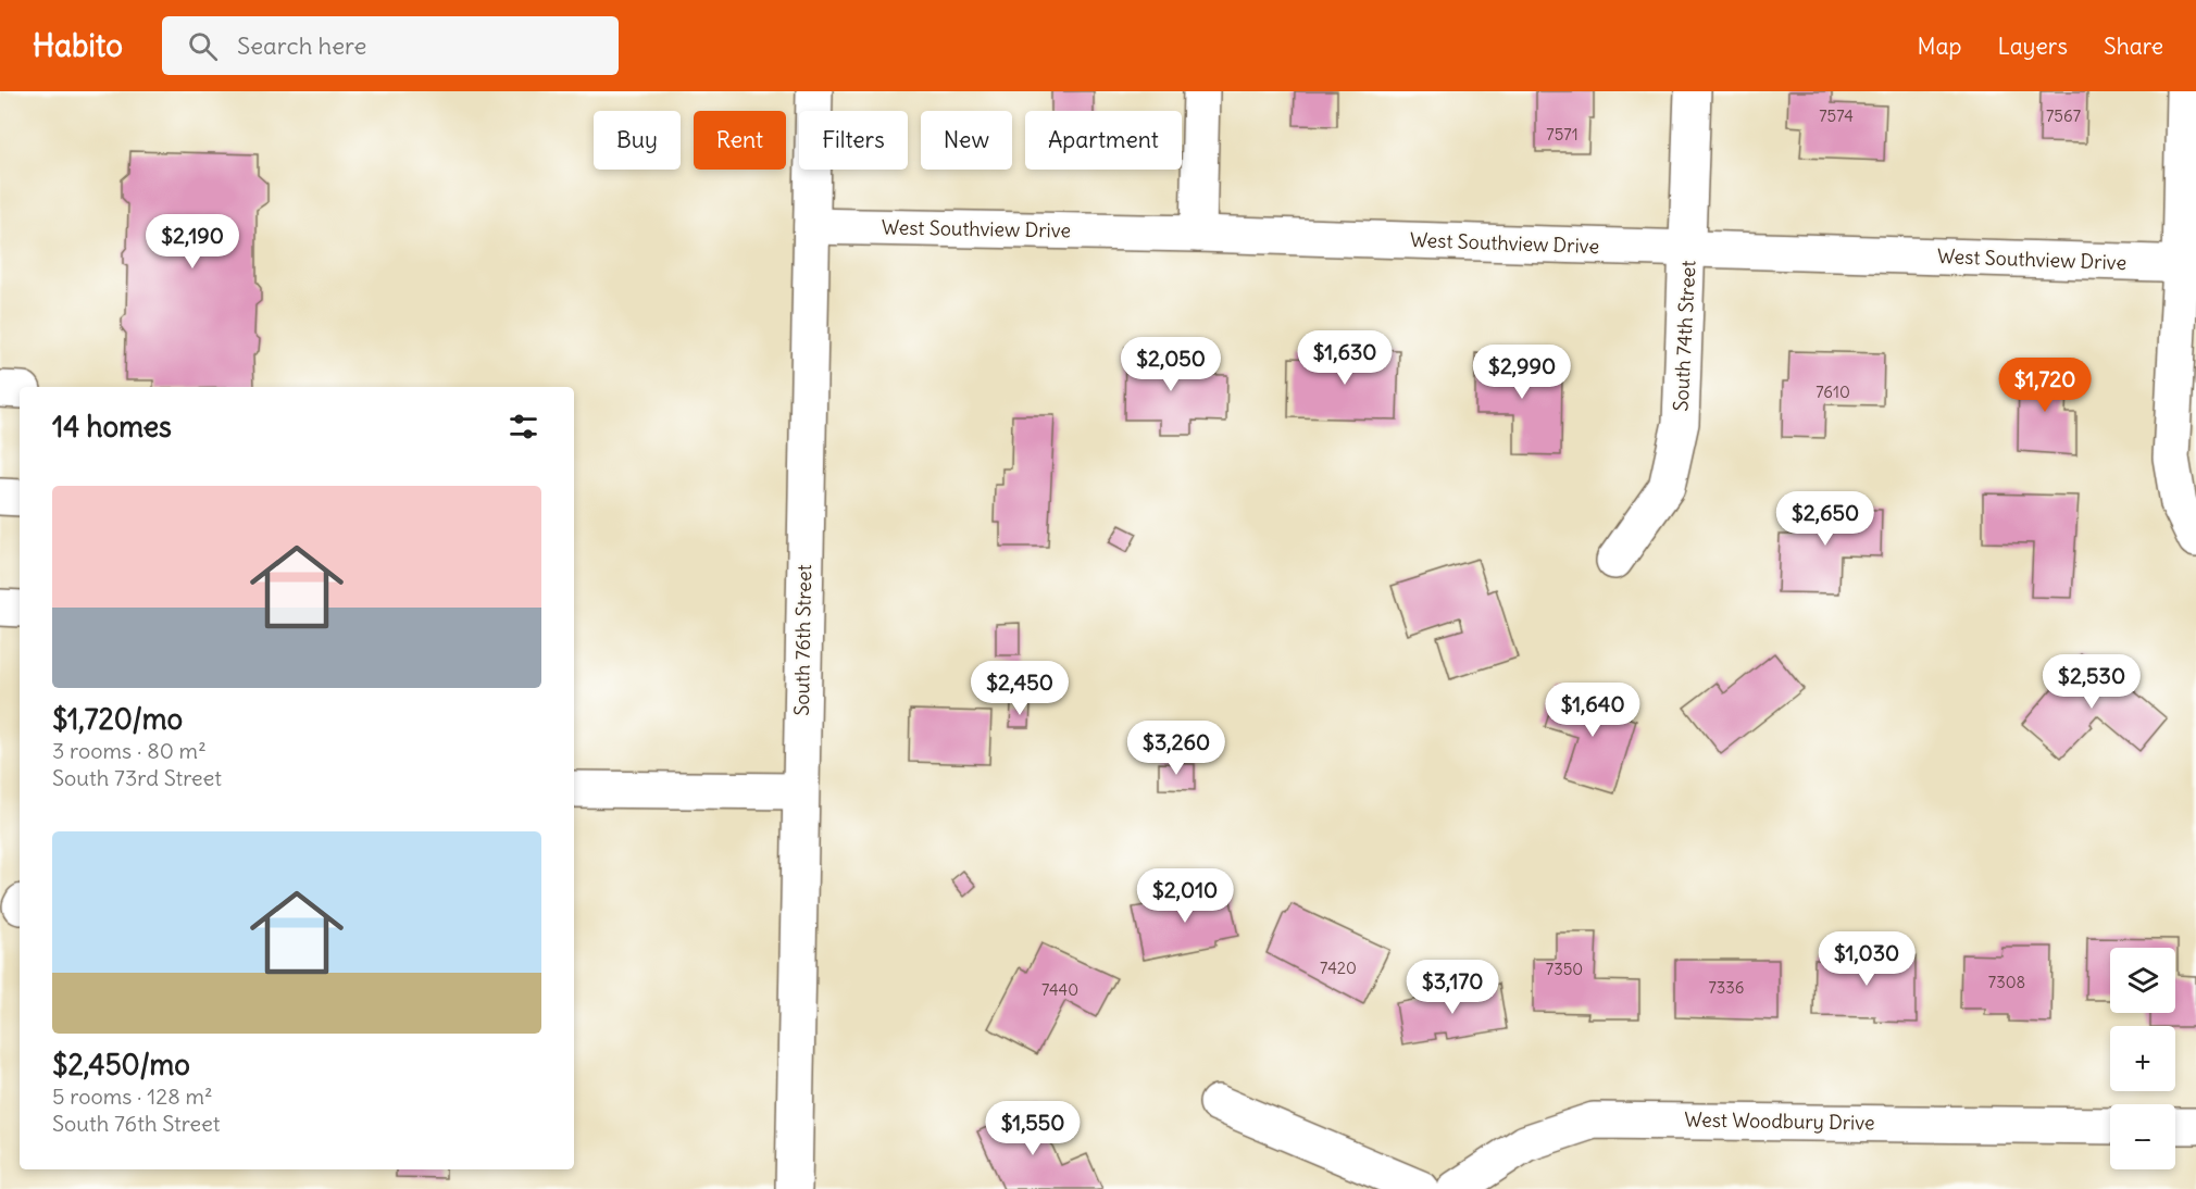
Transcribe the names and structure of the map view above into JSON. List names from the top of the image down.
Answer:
{
  "streets": {
    "street": [
      "West Southview Drive",
      "South 74th Street",
      "South 76th Street",
      "West Woodbury Drive"
    ]
  },
  "crossings": [
    ["West Southview Drive", "South 74th Street"],
    ["West Southview Drive", "South 76th Street"]
  ],
  "house_numbers": [
    "7574",
    "7567",
    "7571",
    "7610",
    "7420",
    "7350",
    "7308",
    "7336",
    "7440"
  ],
  "page": {
    "header": "Habito",
    "search": "Search here",
    "nav": ["Map", "Layers", "Share"],
    "chip": [
      "Buy",
      "Rent",
      "Filters",
      "New",
      "Apartment"
    ],
    "price": [
      "$2,190",
      "$1,630",
      "$2,050",
      "$2,990",
      "$1,720",
      "$2,650",
      "$2,530",
      "$2,450",
      "$1,640",
      "$3,260",
      "$2,010",
      "$1,030",
      "$3,170",
      "$1,550"
    ],
    "heading": "14 homes",
    "list": [
      {
        "name": "$1,720/mo",
        "note": "3 rooms · 80 m² · South 73rd Street"
      },
      {
        "name": "$2,450/mo",
        "note": "5 rooms · 128 m² · South 76th Street"
      }
    ],
    "map_buttons": ["+", "−"]
  }
}
